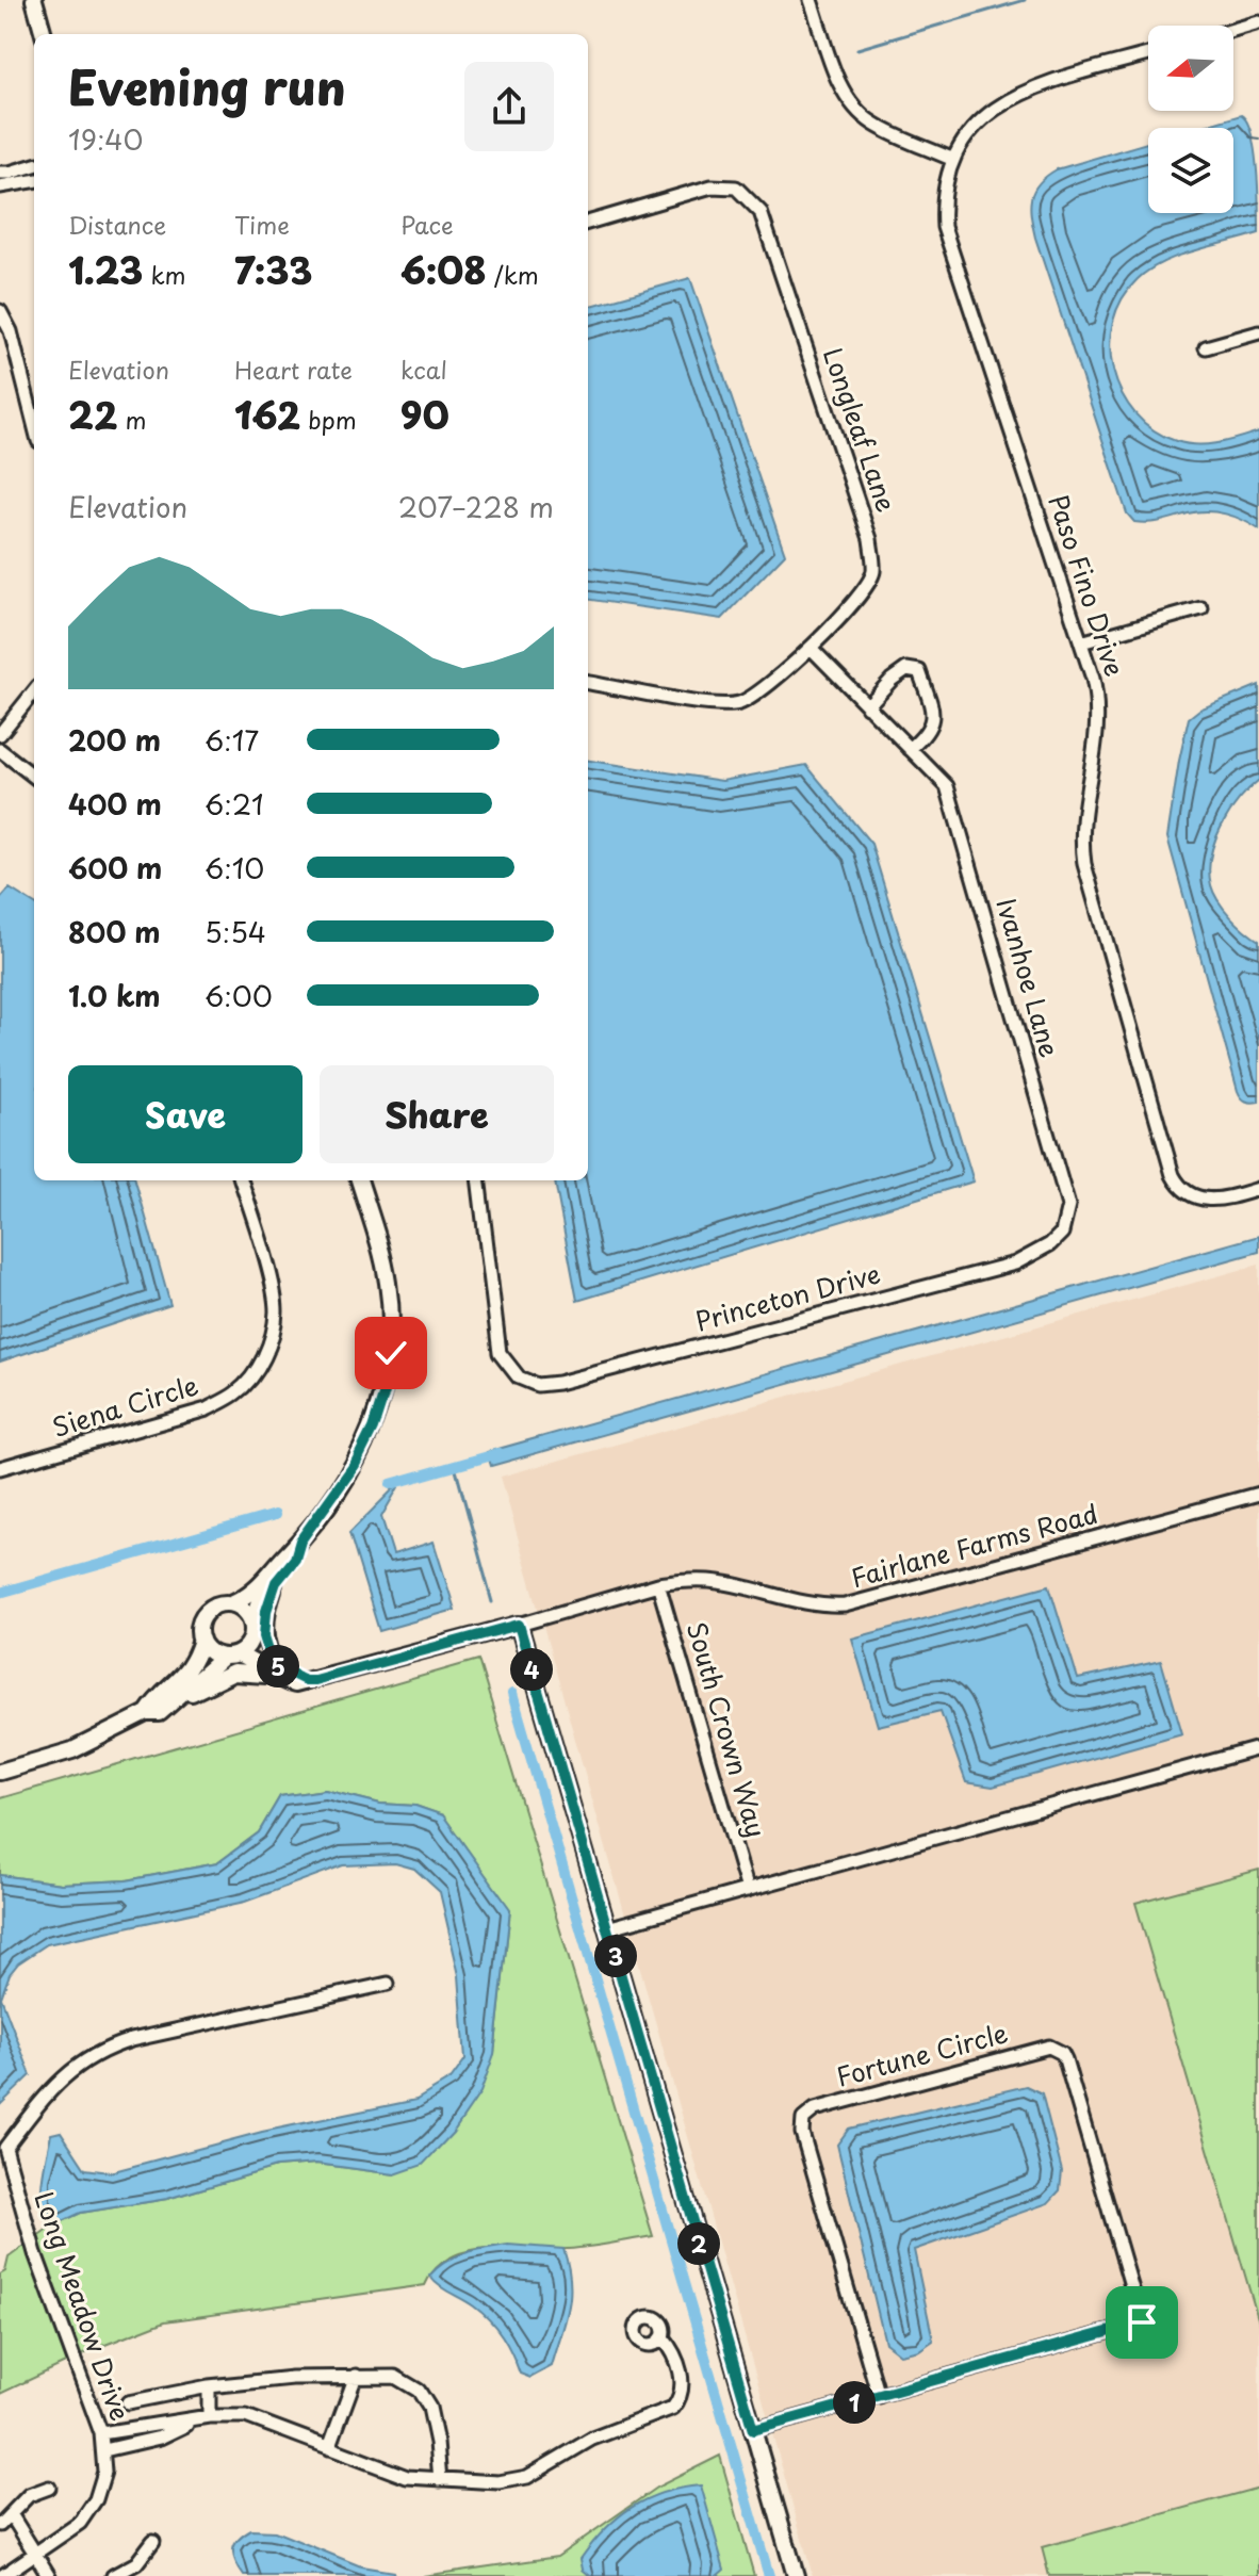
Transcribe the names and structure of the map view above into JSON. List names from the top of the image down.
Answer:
{
  "streets": {
    "street": [
      "Longleaf Lane",
      "Paso Fino Drive",
      "Ivanhoe Lane",
      "Princeton Drive",
      "Siena Circle",
      "Fairlane Farms Road",
      "South Crown Way",
      "Fortune Circle",
      "Long Meadow Drive"
    ]
  },
  "crossings": [
    ["Longleaf Lane", "Ivanhoe Lane"],
    ["Ivanhoe Lane", "Princeton Drive"],
    ["Fairlane Farms Road", "South Crown Way"]
  ],
  "north": "left",
  "page": {
    "heading": ["Evening run", "19:40"],
    "stats": [
      ["Distance", "1.23 km"],
      ["Time", "7:33"],
      ["Pace", "6:08 /km"],
      ["Elevation", "22 m"],
      ["Heart rate", "162 bpm"],
      ["kcal", "90"]
    ],
    "chart": ["Elevation", "207–228 m"],
    "list": [
      {
        "name": "200 m",
        "note": "6:17"
      },
      {
        "name": "400 m",
        "note": "6:21"
      },
      {
        "name": "600 m",
        "note": "6:10"
      },
      {
        "name": "800 m",
        "note": "5:54"
      },
      {
        "name": "1.0 km",
        "note": "6:00"
      }
    ],
    "buttons": ["Save", "Share"],
    "pins": [
      "5",
      "4",
      "3",
      "2",
      "1"
    ]
  }
}
